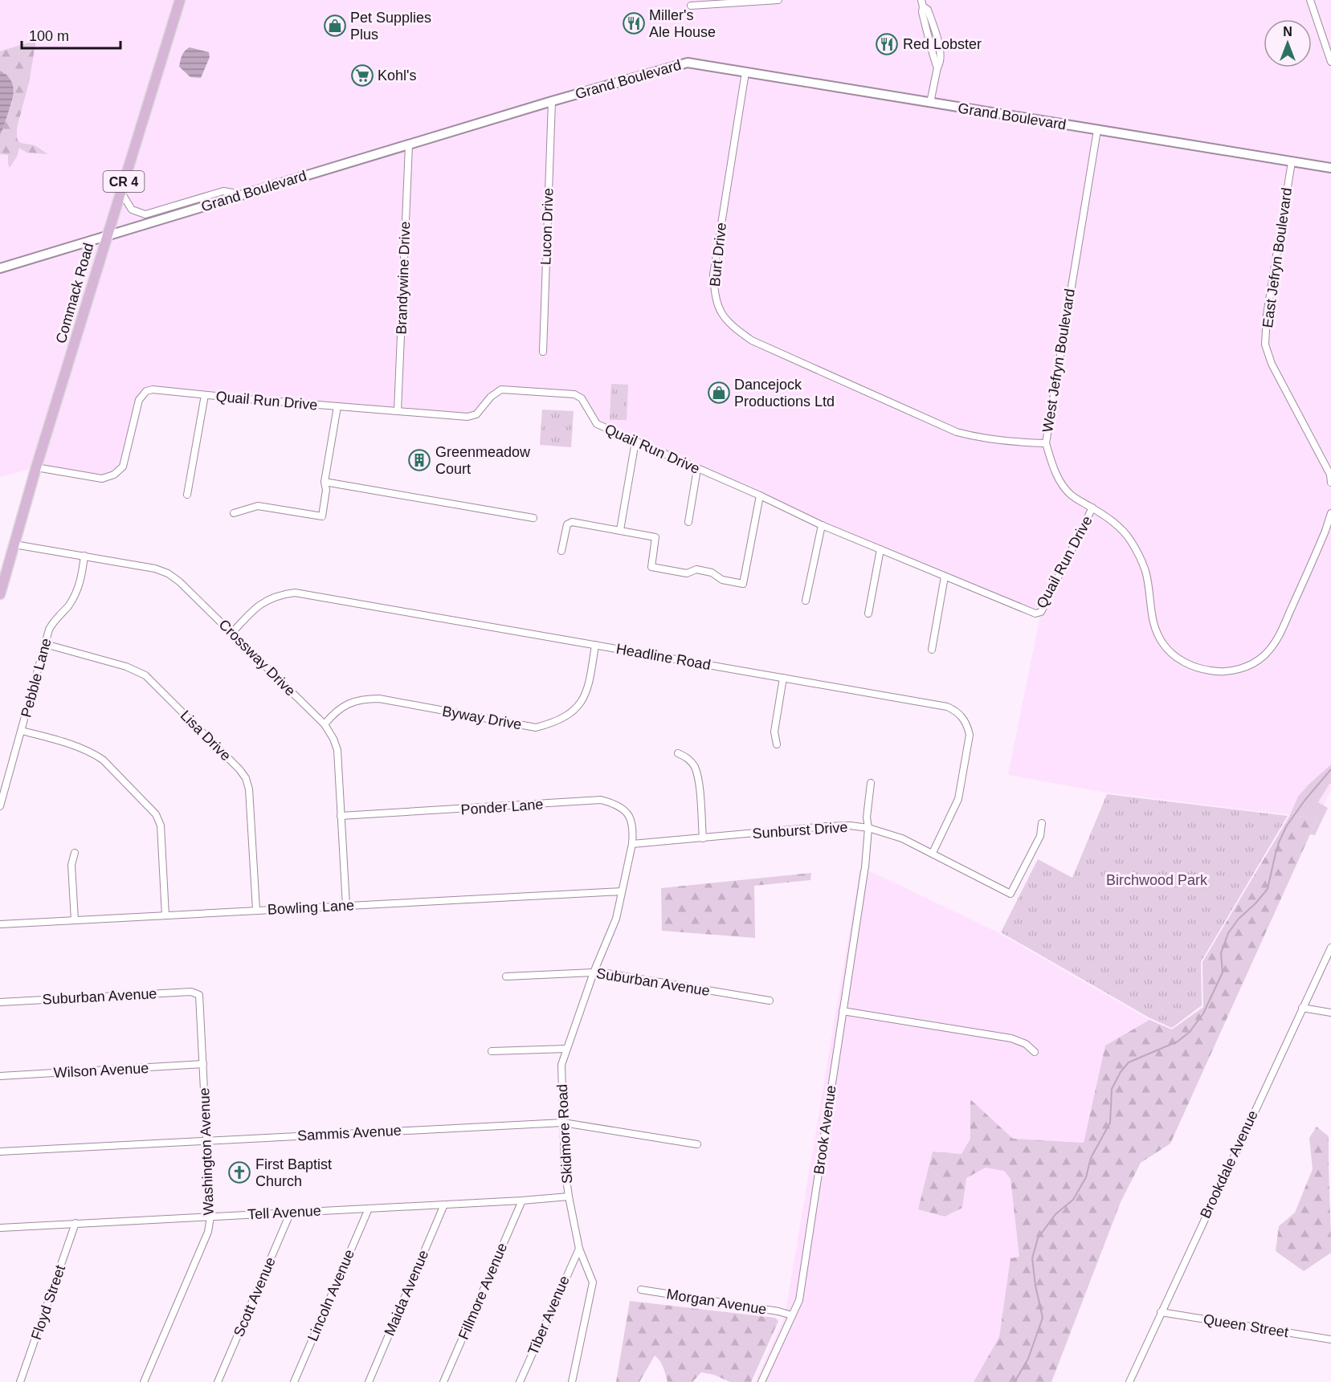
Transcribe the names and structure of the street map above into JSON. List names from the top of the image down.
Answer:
{
  "streets": {
    "main road": ["CR 4", "Commack Road"],
    "street": [
      "Grand Boulevard",
      "Lucon Drive",
      "Burt Drive",
      "East Jefryn Boulevard",
      "Brandywine Drive",
      "West Jefryn Boulevard",
      "Quail Run Drive",
      "Headline Road",
      "Crossway Drive",
      "Pebble Lane",
      "Byway Drive",
      "Lisa Drive",
      "Ponder Lane",
      "Sunburst Drive",
      "Bowling Lane",
      "Suburban Avenue",
      "Wilson Avenue",
      "Brook Avenue",
      "Sammis Avenue",
      "Skidmore Road",
      "Washington Avenue",
      "Brookdale Avenue",
      "Tell Avenue",
      "Fillmore Avenue",
      "Maida Avenue",
      "Lincoln Avenue",
      "Scott Avenue",
      "Morgan Avenue",
      "Floyd Street",
      "Tiber Avenue",
      "Queen Street"
    ]
  },
  "crossings": [
    ["Grand Boulevard", "Lucon Drive"],
    ["Grand Boulevard", "Burt Drive"],
    ["Grand Boulevard", "East Jefryn Boulevard"],
    ["Grand Boulevard", "Brandywine Drive"],
    ["Grand Boulevard", "Commack Road"],
    ["Grand Boulevard", "West Jefryn Boulevard"],
    ["Burt Drive", "West Jefryn Boulevard"],
    ["Brandywine Drive", "Quail Run Drive"],
    ["Commack Road", "Quail Run Drive"],
    ["Commack Road", "Crossway Drive"],
    ["West Jefryn Boulevard", "Quail Run Drive"],
    ["Headline Road", "Crossway Drive"],
    ["Headline Road", "Byway Drive"],
    ["Headline Road", "Sunburst Drive"],
    ["Crossway Drive", "Pebble Lane"],
    ["Crossway Drive", "Byway Drive"],
    ["Crossway Drive", "Ponder Lane"],
    ["Crossway Drive", "Bowling Lane"],
    ["Pebble Lane", "Lisa Drive"],
    ["Lisa Drive", "Bowling Lane"],
    ["Ponder Lane", "Sunburst Drive"],
    ["Ponder Lane", "Bowling Lane"],
    ["Ponder Lane", "Skidmore Road"],
    ["Sunburst Drive", "Brook Avenue"],
    ["Bowling Lane", "Skidmore Road"],
    ["Suburban Avenue", "Skidmore Road"],
    ["Suburban Avenue", "Washington Avenue"],
    ["Wilson Avenue", "Washington Avenue"],
    ["Brook Avenue", "Morgan Avenue"],
    ["Sammis Avenue", "Skidmore Road"],
    ["Sammis Avenue", "Washington Avenue"],
    ["Skidmore Road", "Tell Avenue"],
    ["Skidmore Road", "Tiber Avenue"],
    ["Washington Avenue", "Tell Avenue"],
    ["Brookdale Avenue", "Queen Street"],
    ["Tell Avenue", "Fillmore Avenue"],
    ["Tell Avenue", "Maida Avenue"],
    ["Tell Avenue", "Lincoln Avenue"],
    ["Tell Avenue", "Scott Avenue"],
    ["Tell Avenue", "Floyd Street"]
  ],
  "parks": ["Birchwood Park"],
  "places": {
    "restaurant": ["Miller's Ale House", "Red Lobster"],
    "shop": ["Pet Supplies Plus", "Dancejock Productions Ltd"],
    "supermarket": ["Kohl's"],
    "building": ["Greenmeadow Court"],
    "church": ["First Baptist Church"]
  },
  "scale_bar": "100 m",
  "north": "top"
}
